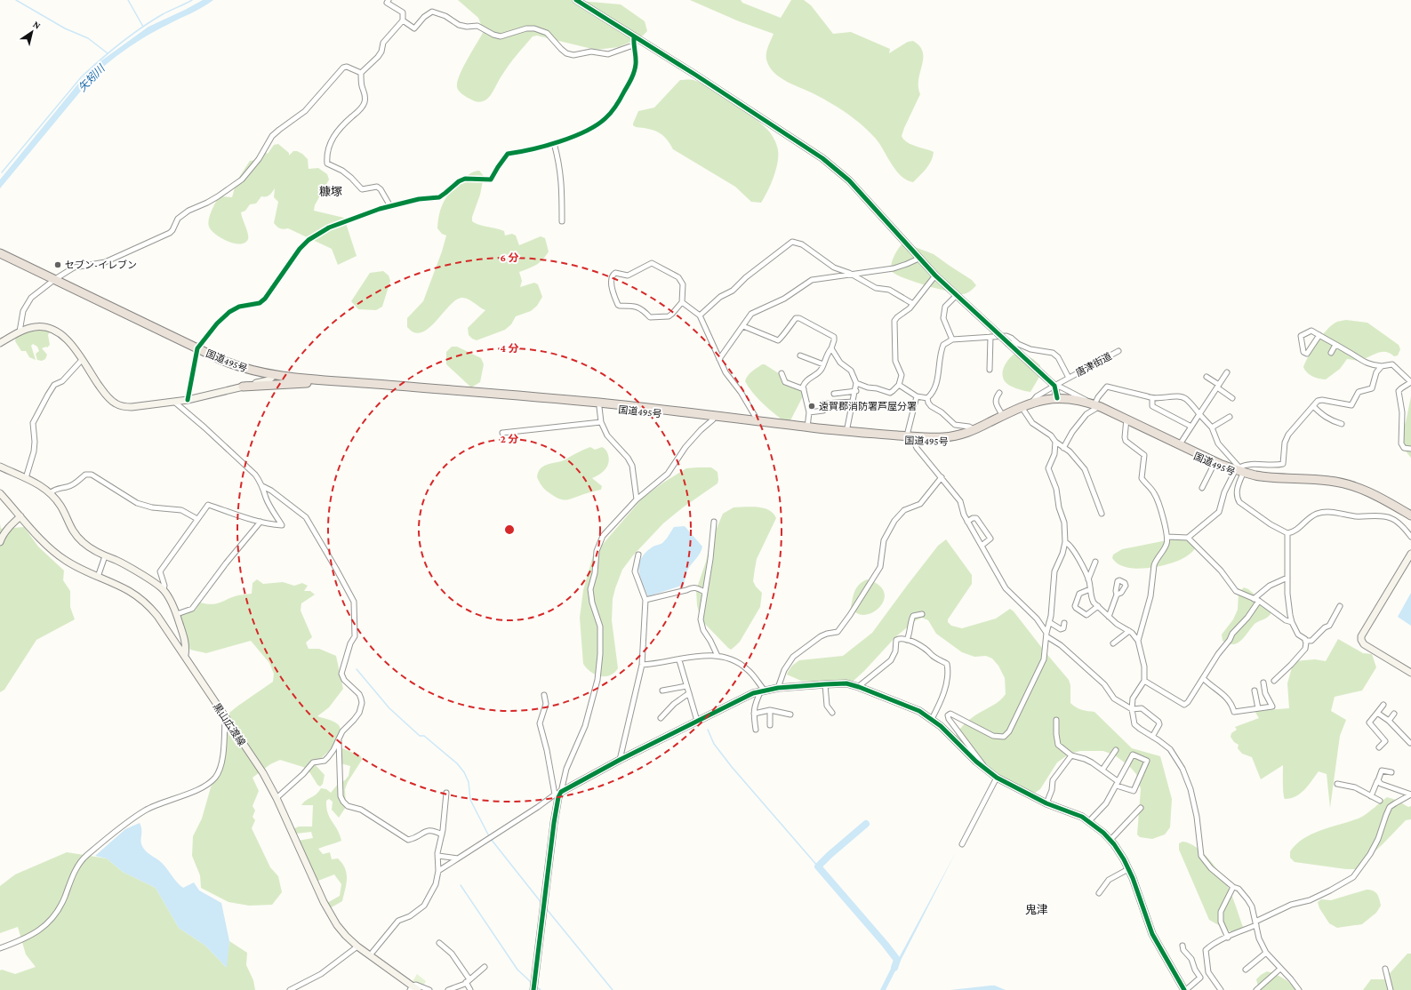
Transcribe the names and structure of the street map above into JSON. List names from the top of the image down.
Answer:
{
  "streets": {
    "highway": ["国道495号"],
    "street": ["唐津街道", "黒山広渡線"]
  },
  "crossings": [
    ["国道495号", "唐津街道"]
  ],
  "districts": ["糠塚", "鬼津"],
  "water": ["矢矧川"],
  "places": ["セブン-イレブン", "遠賀郡消防署芦屋分署"],
  "north": "top right",
  "rings": ["6 分", "4 分", "2 分"]
}
